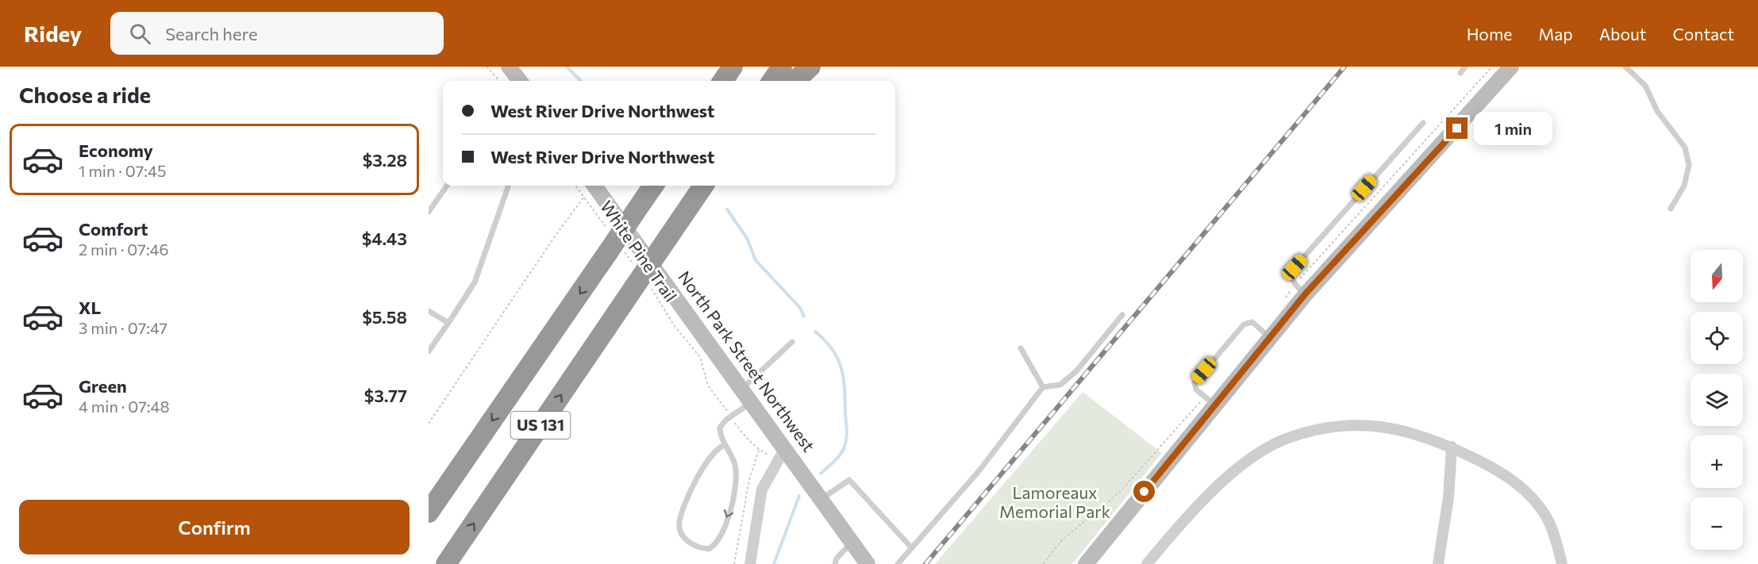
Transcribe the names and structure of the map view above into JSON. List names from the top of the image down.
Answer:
{
  "streets": {
    "highway": ["US 131"],
    "main road": ["North Park Street Northwest"],
    "path": ["White Pine Trail"]
  },
  "crossings": [
    ["White Pine Trail", "US 131"]
  ],
  "parks": ["Lamoreaux Memorial Park"],
  "north": "bottom",
  "page": {
    "header": "Ridey",
    "search": "Search here",
    "nav": [
      "Home",
      "Map",
      "About",
      "Contact"
    ],
    "heading": "Choose a ride",
    "banner": ["West River Drive Northwest", "West River Drive Northwest"],
    "bubble": "1 min",
    "list": [
      {
        "name": "Economy",
        "note": "1 min · 07:45",
        "value": "$3.28"
      },
      {
        "name": "Comfort",
        "note": "2 min · 07:46",
        "value": "$4.43"
      },
      {
        "name": "XL",
        "note": "3 min · 07:47",
        "value": "$5.58"
      },
      {
        "name": "Green",
        "note": "4 min · 07:48",
        "value": "$3.77"
      }
    ],
    "map_buttons": ["+", "−"],
    "buttons": "Confirm"
  }
}
